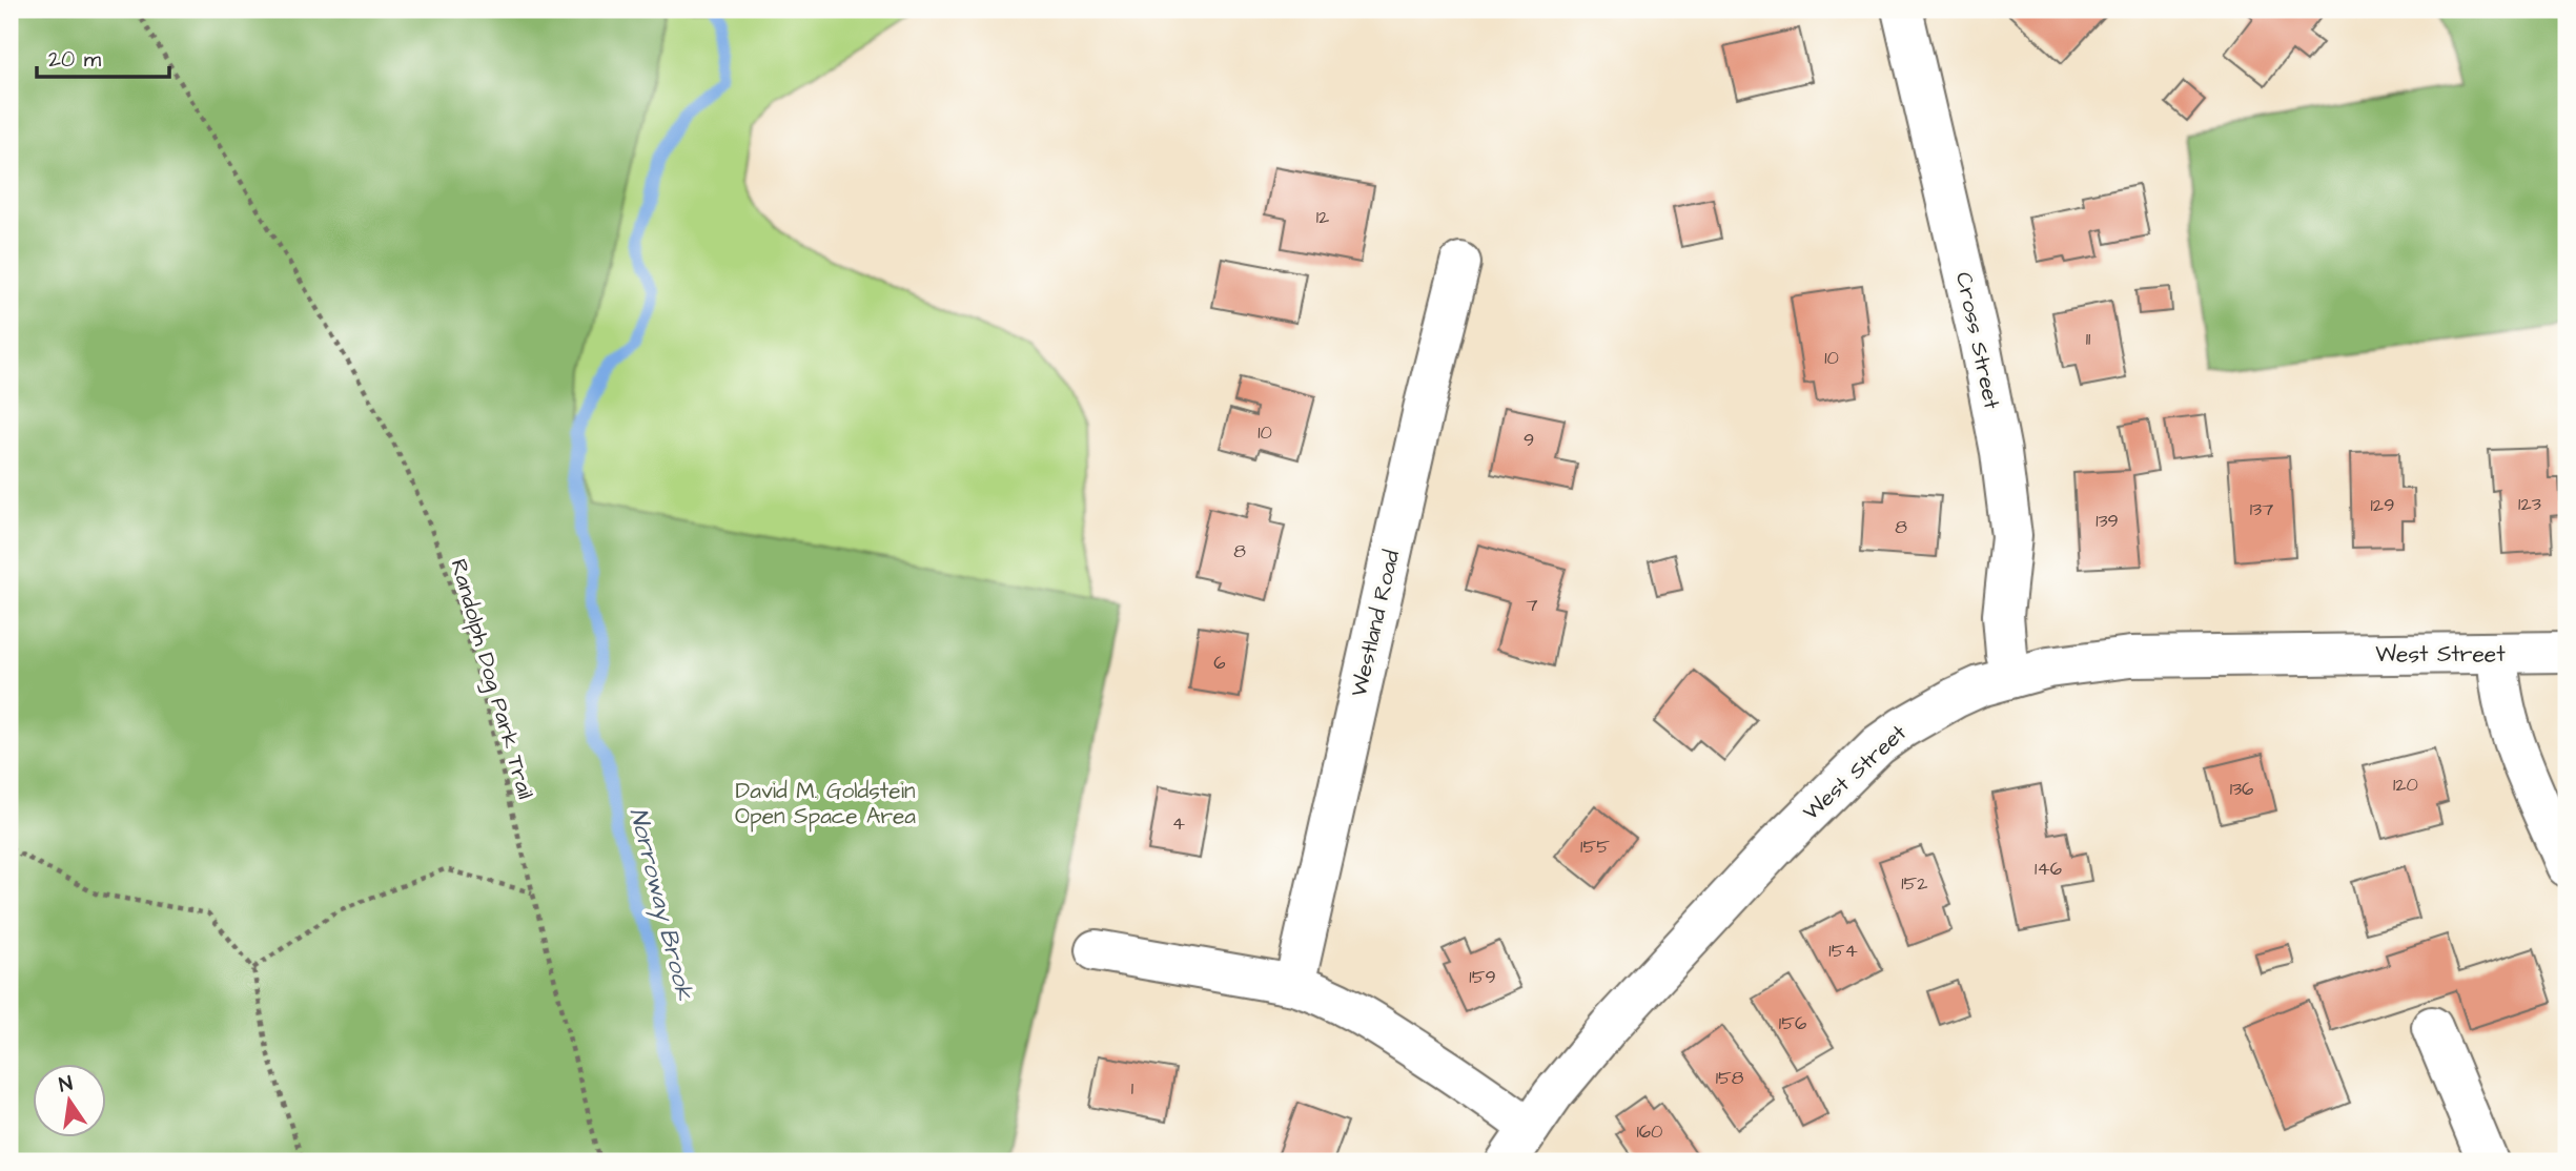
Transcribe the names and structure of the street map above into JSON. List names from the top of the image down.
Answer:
{
  "streets": {
    "street": ["Cross Street", "Westland Road", "West Street"],
    "path": ["Randolph Dog Park Trail"]
  },
  "crossings": [
    ["Cross Street", "West Street"]
  ],
  "water": ["Norroway Brook"],
  "parks": ["David M. Goldstein Open Space Area"],
  "house_numbers": [
    "12",
    "11",
    "10",
    "10",
    "9",
    "123",
    "129",
    "137",
    "139",
    "8",
    "8",
    "7",
    "6",
    "120",
    "136",
    "4",
    "155",
    "146",
    "152",
    "154",
    "159",
    "156",
    "158",
    "1",
    "160"
  ],
  "scale_bar": "20 m",
  "north": "top"
}
